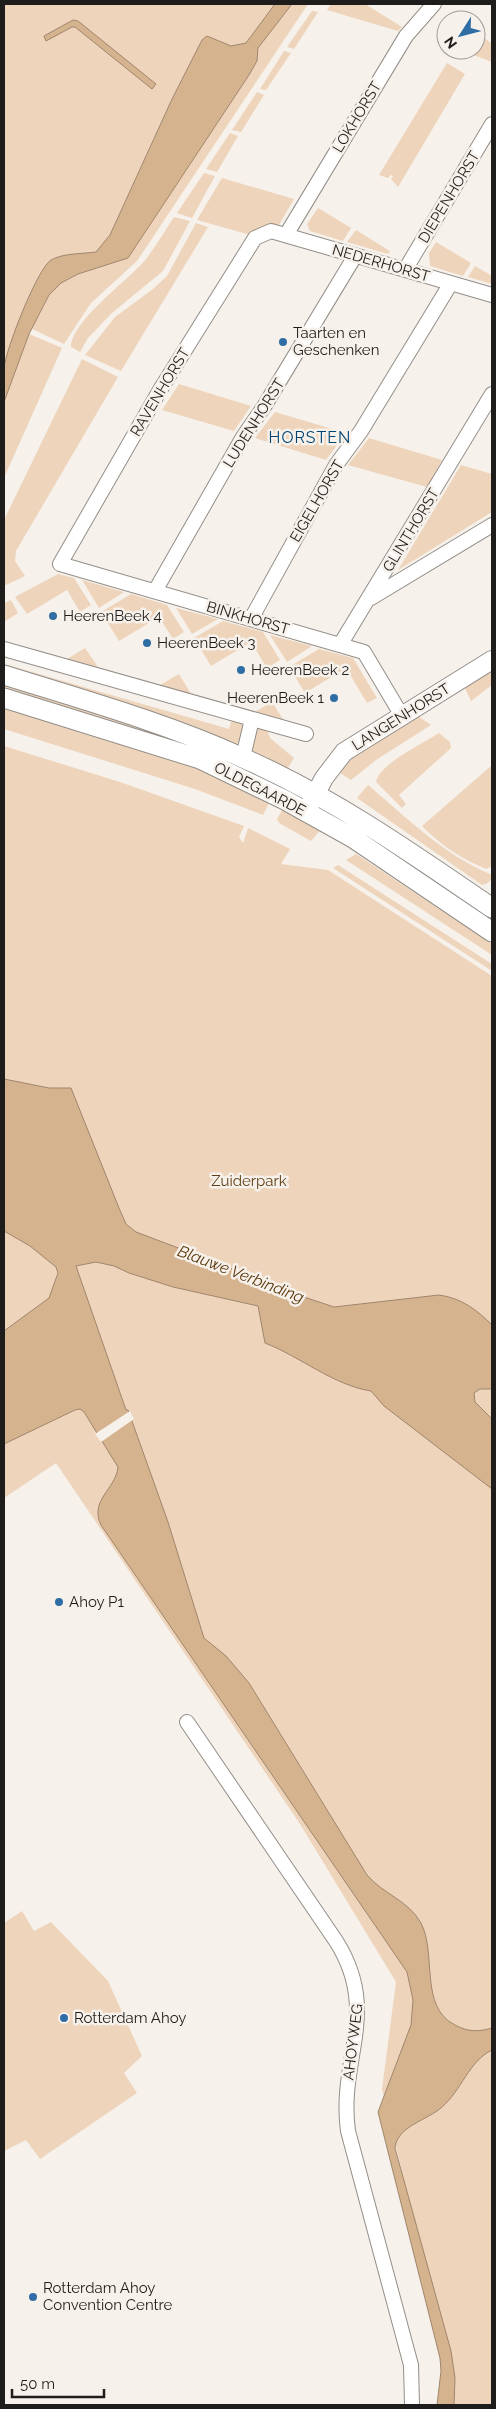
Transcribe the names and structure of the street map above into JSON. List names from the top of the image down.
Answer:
{
  "streets": {
    "main road": ["OLDEGAARDE"],
    "street": [
      "LOKHORST",
      "DIEPENHORST",
      "NEDERHORST",
      "RAVENHORST",
      "LUDENHORST",
      "EIGELHORST",
      "GLINTHORST",
      "BINKHORST",
      "LANGENHORST",
      "AHOYWEG"
    ]
  },
  "crossings": [
    ["LOKHORST", "NEDERHORST"],
    ["DIEPENHORST", "NEDERHORST"],
    ["NEDERHORST", "RAVENHORST"],
    ["NEDERHORST", "LUDENHORST"],
    ["NEDERHORST", "EIGELHORST"],
    ["RAVENHORST", "BINKHORST"],
    ["LUDENHORST", "BINKHORST"],
    ["EIGELHORST", "BINKHORST"],
    ["GLINTHORST", "BINKHORST"],
    ["BINKHORST", "LANGENHORST"],
    ["LANGENHORST", "OLDEGAARDE"]
  ],
  "districts": ["HORSTEN"],
  "water": ["Blauwe Verbinding"],
  "parks": ["Zuiderpark"],
  "places": [
    "Taarten en Geschenken",
    "HeerenBeek 4",
    "HeerenBeek 3",
    "HeerenBeek 2",
    "HeerenBeek 1",
    "Ahoy P1",
    "Rotterdam Ahoy",
    "Rotterdam Ahoy Convention Centre"
  ],
  "scale_bar": "50 m",
  "north": "bottom left"
}
